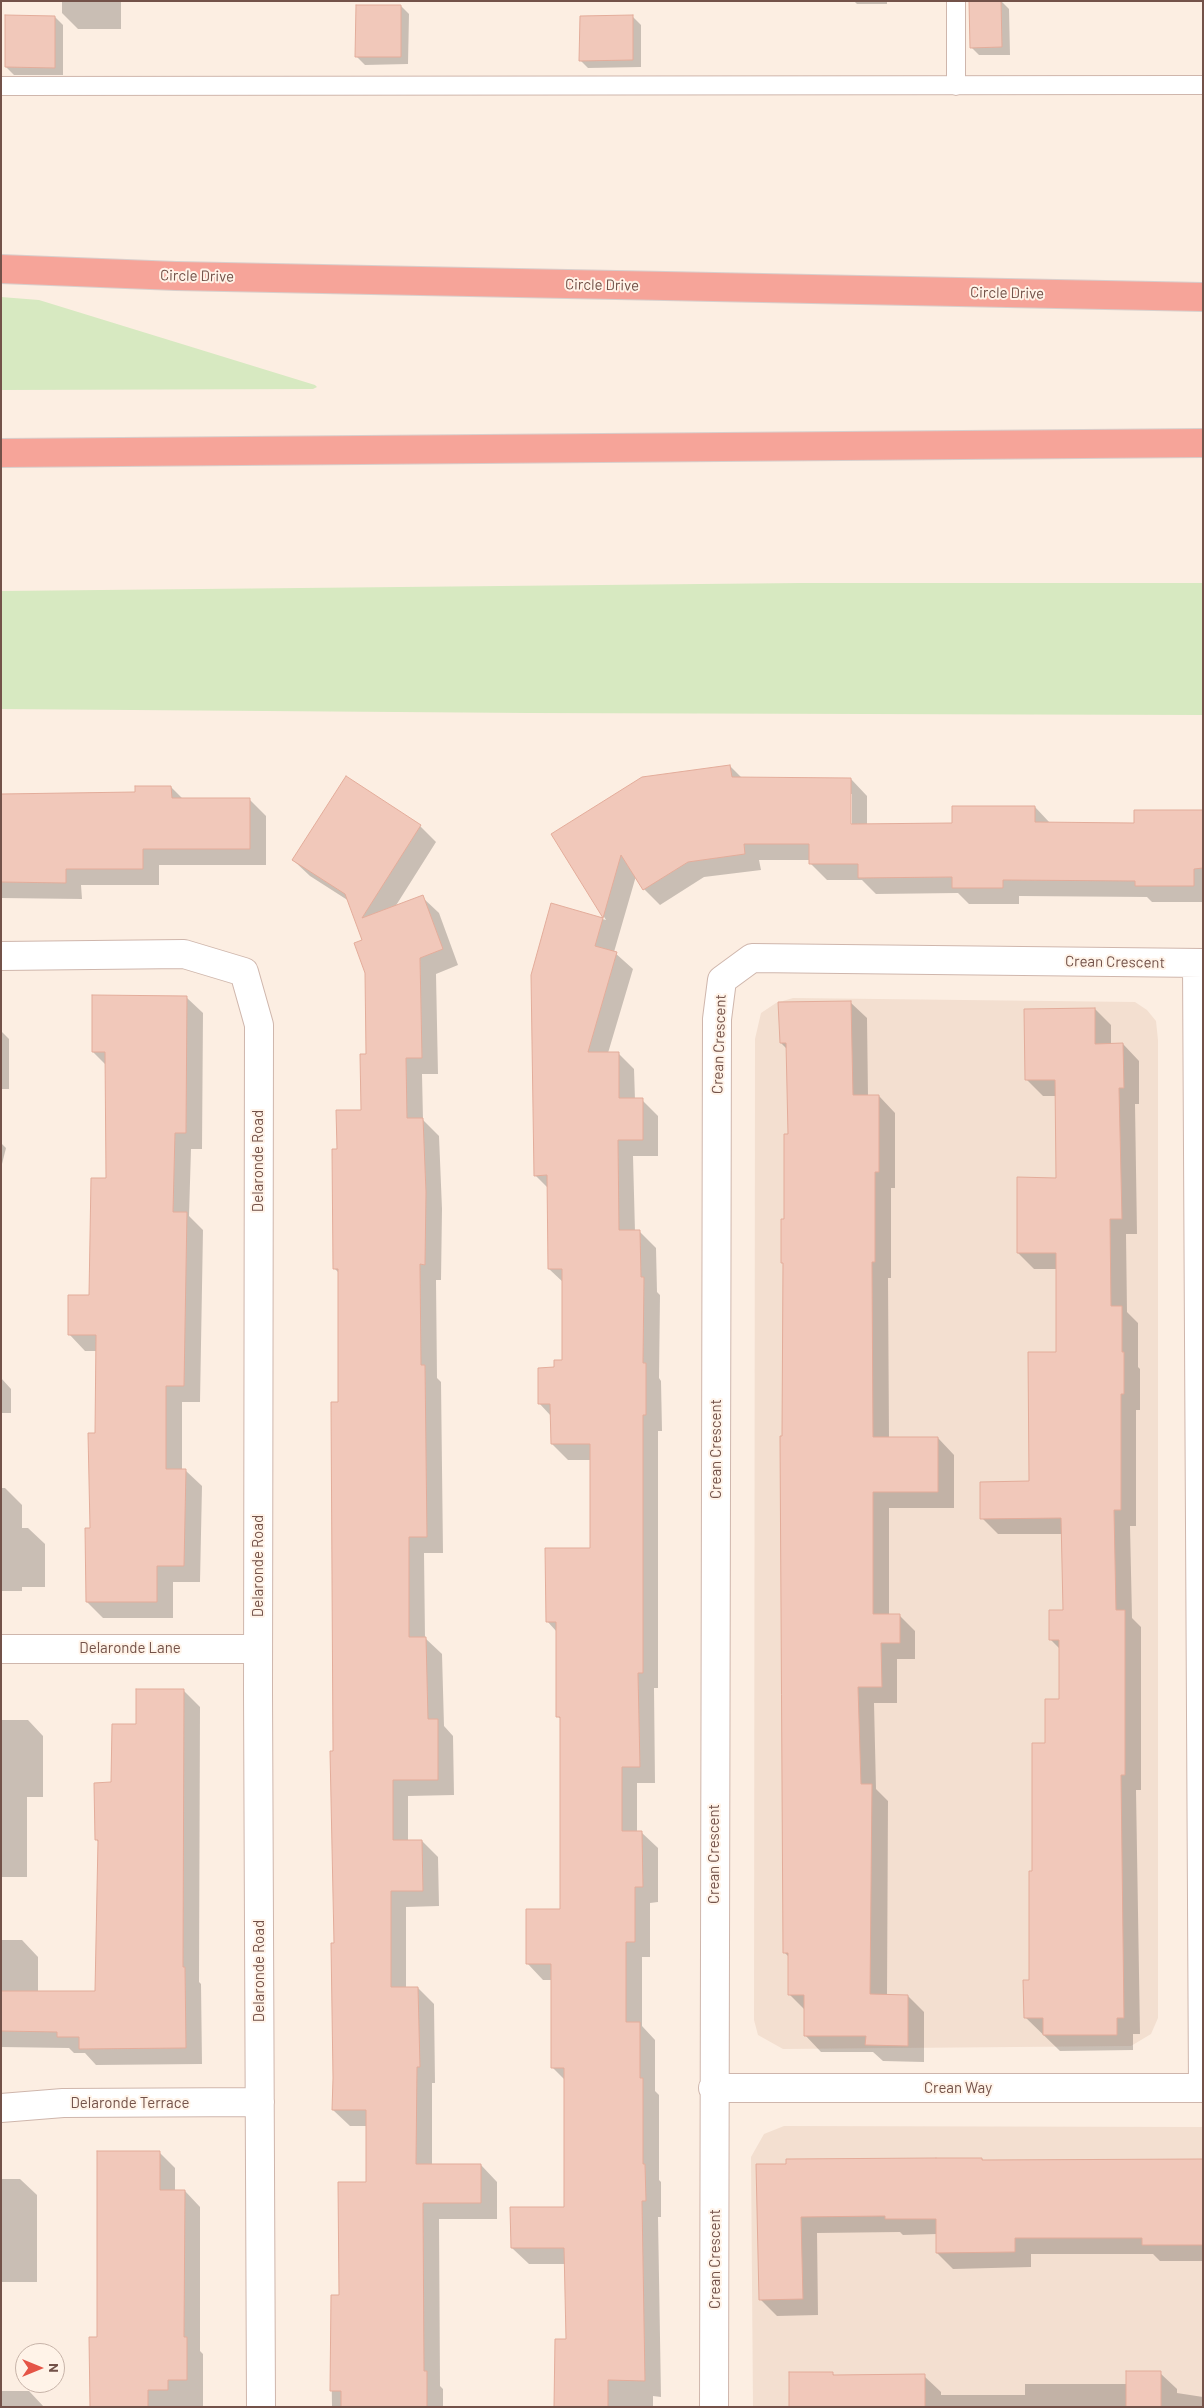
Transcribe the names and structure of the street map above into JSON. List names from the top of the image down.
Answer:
{
  "streets": {
    "highway": ["Circle Drive"],
    "street": [
      "Crean Crescent",
      "Delaronde Road",
      "Delaronde Lane",
      "Crean Way",
      "Delaronde Terrace"
    ]
  },
  "crossings": [
    ["Crean Crescent", "Crean Way"],
    ["Delaronde Road", "Delaronde Lane"],
    ["Delaronde Road", "Delaronde Terrace"]
  ],
  "north": "right"
}
